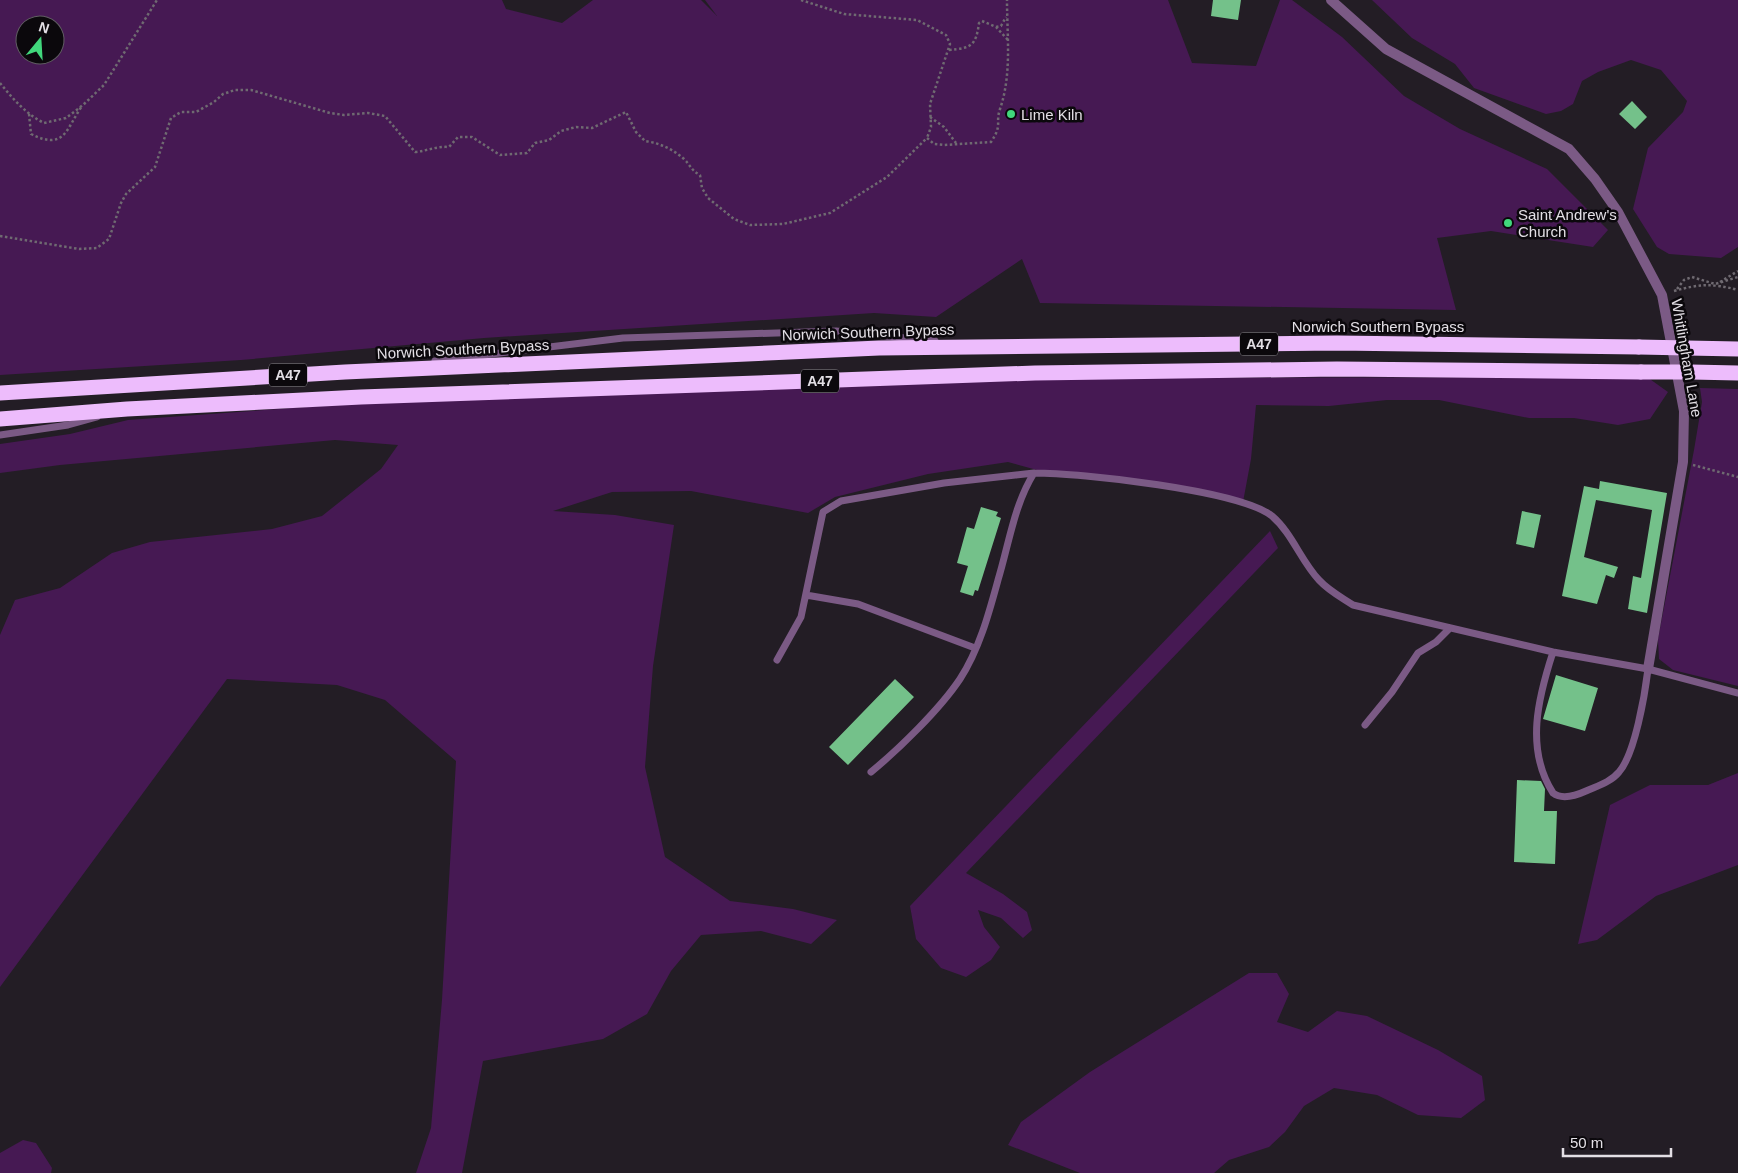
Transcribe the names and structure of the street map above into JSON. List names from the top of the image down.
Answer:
{
  "streets": {
    "highway": ["Norwich Southern Bypass", "A47"],
    "street": ["Whitlingham Lane"]
  },
  "places": ["Lime Kiln", "Saint Andrew's Church"],
  "scale_bar": "50 m",
  "north": "top"
}
